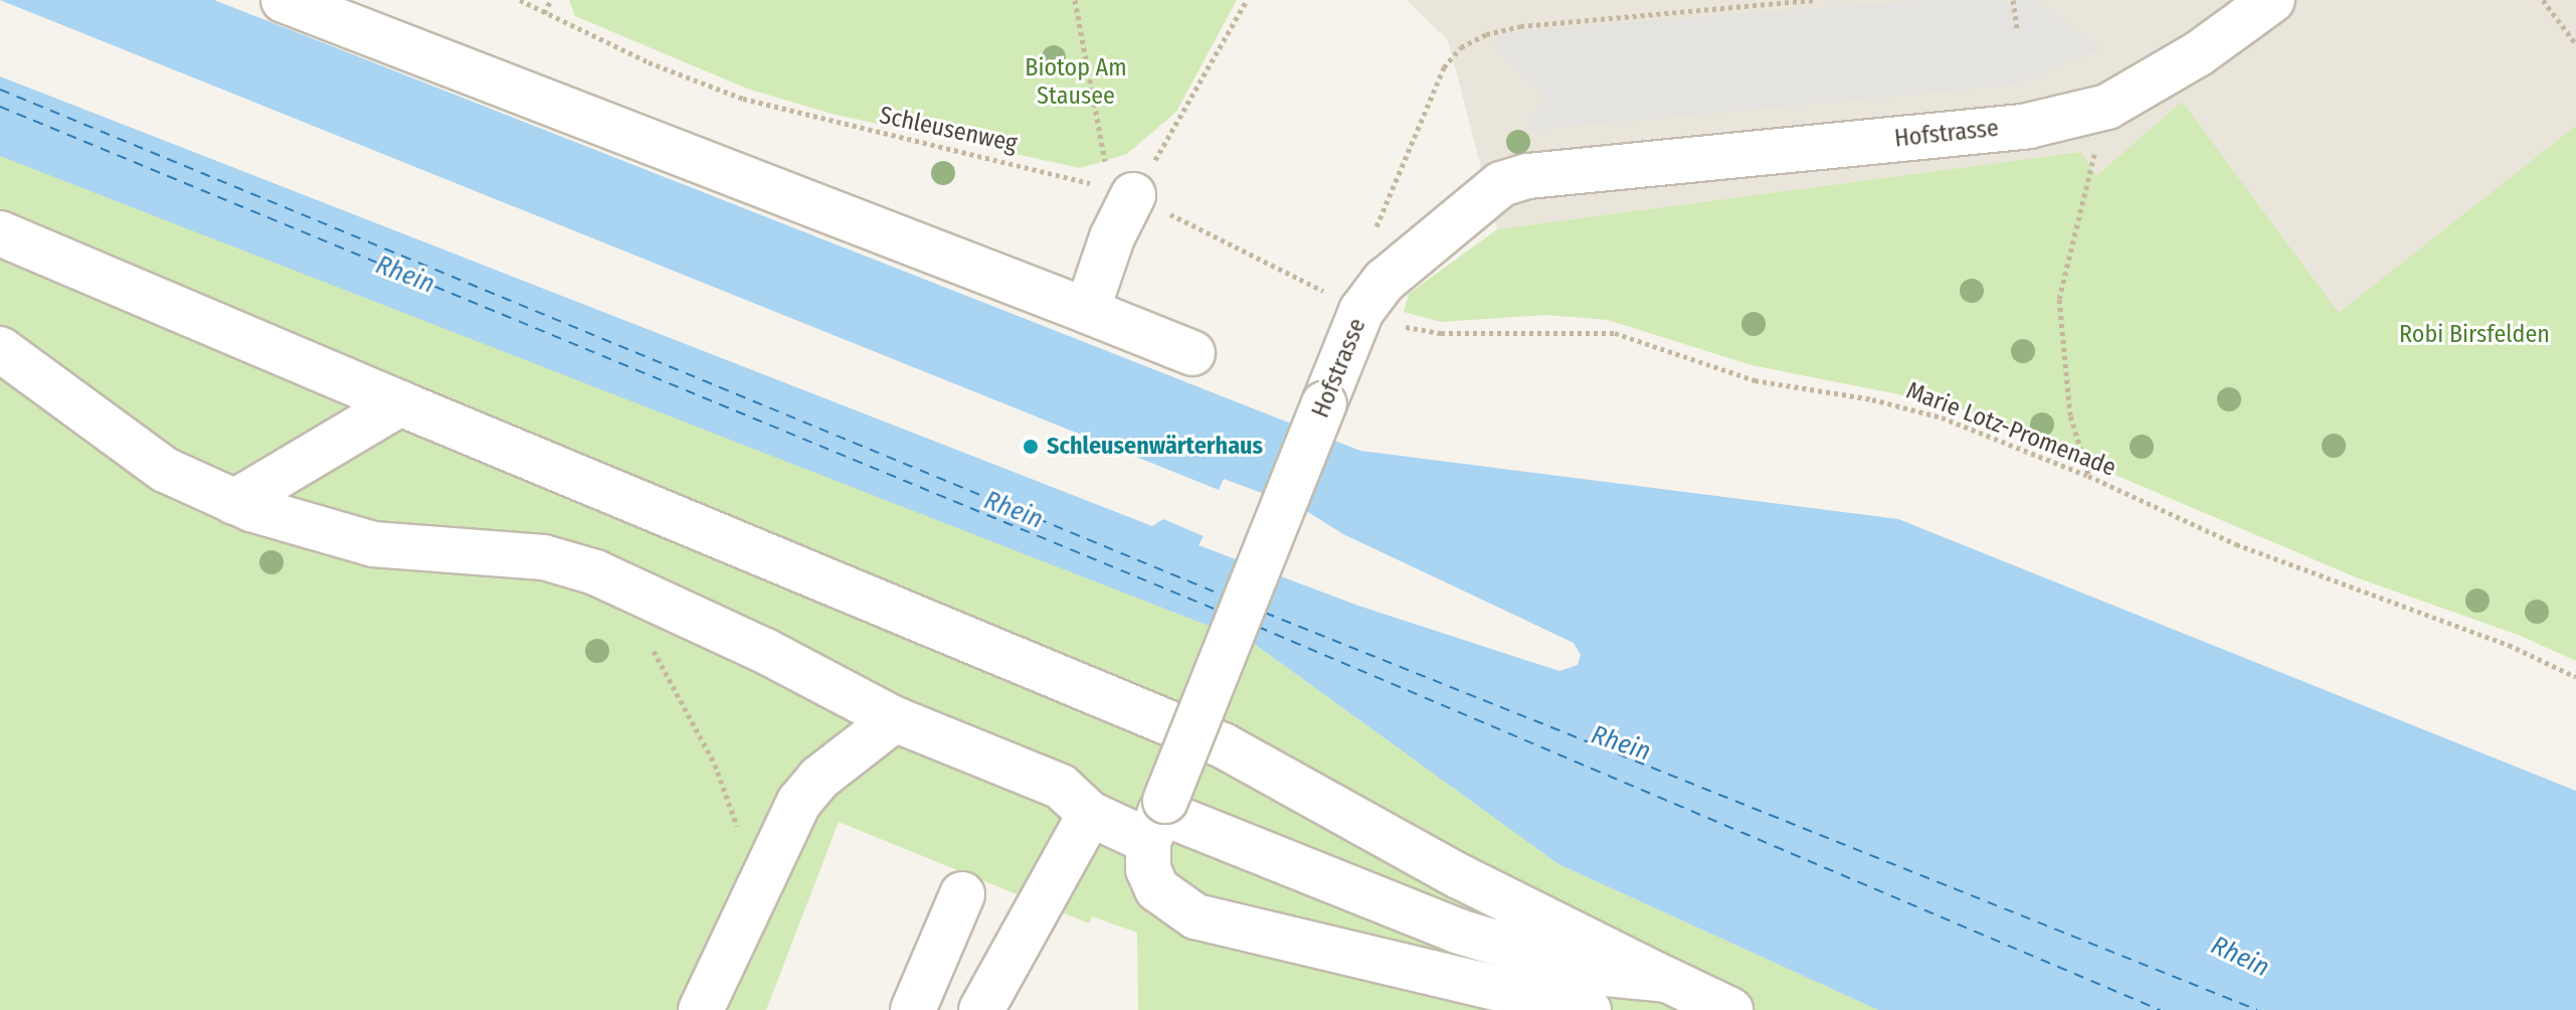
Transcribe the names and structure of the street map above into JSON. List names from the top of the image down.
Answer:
{
  "streets": {
    "street": ["Hofstrasse"],
    "path": ["Schleusenweg", "Marie Lotz-Promenade"]
  },
  "crossings": [
    ["Schleusenweg", "Hofstrasse"],
    ["Schleusenweg", "Marie Lotz-Promenade"],
    ["Hofstrasse", "Marie Lotz-Promenade"]
  ],
  "water": ["Rhein"],
  "parks": ["Biotop Am Stausee", "Robi Birsfelden"],
  "places": ["Schleusenwärterhaus"]
}
